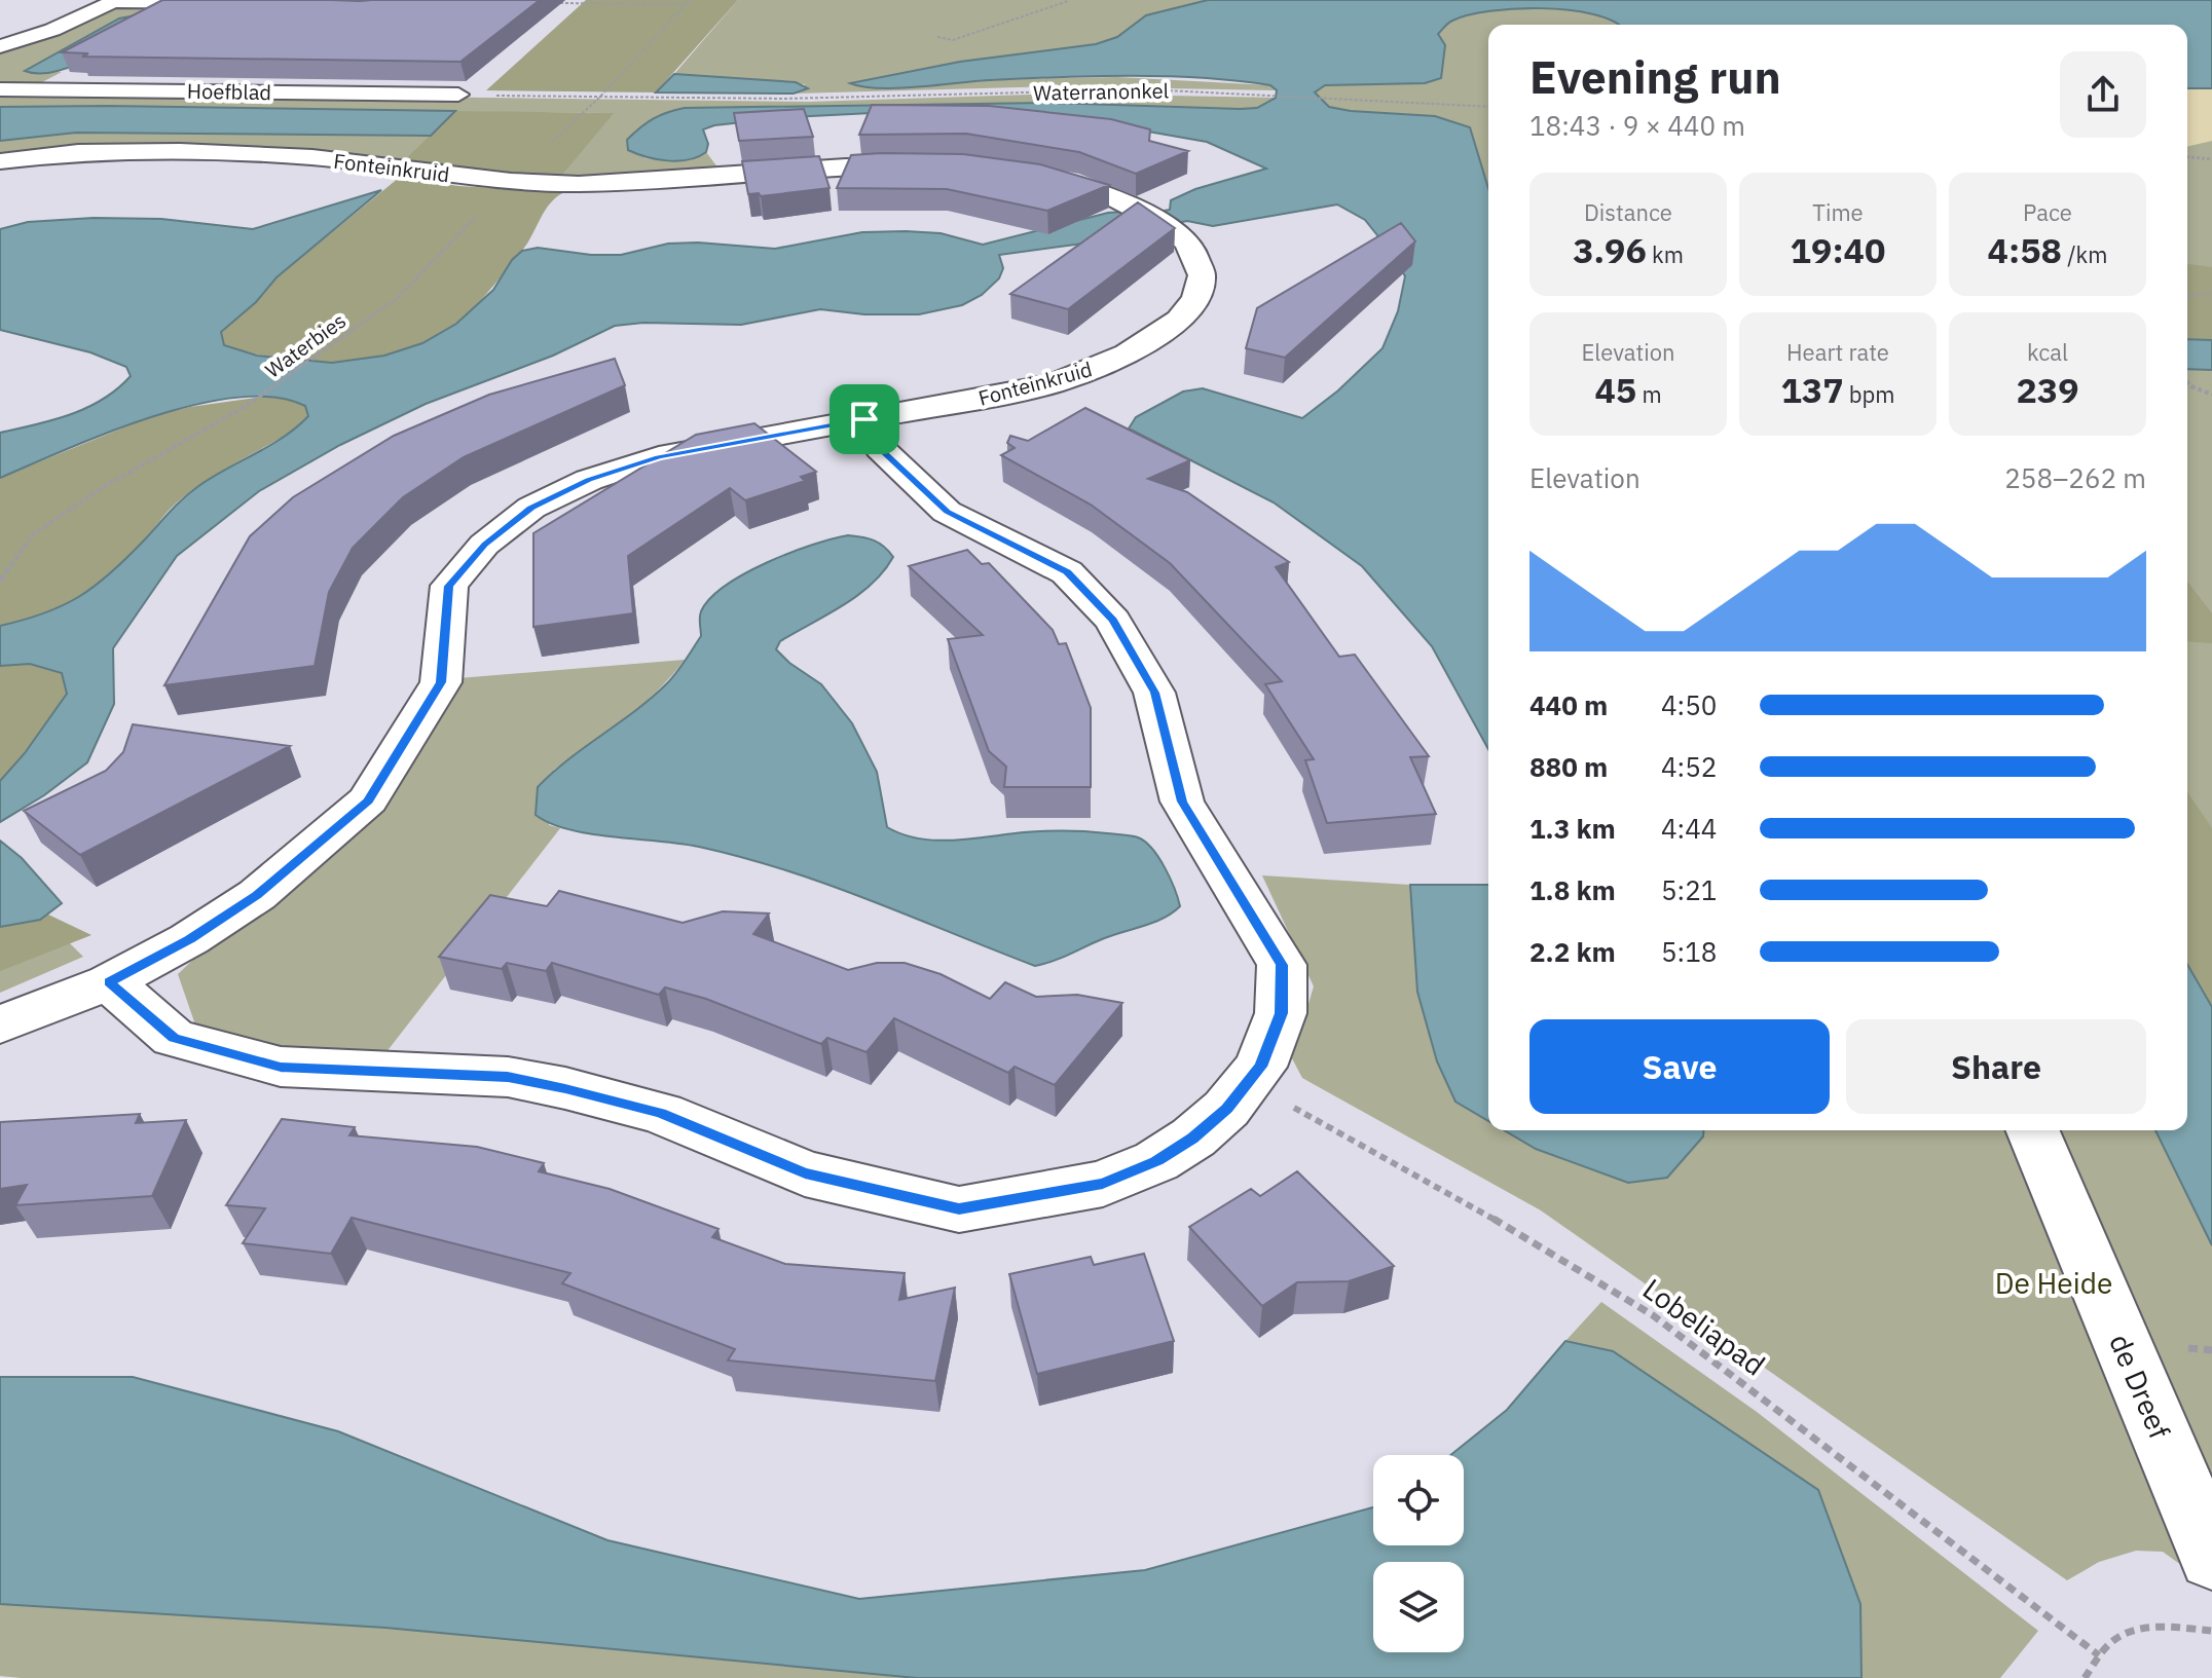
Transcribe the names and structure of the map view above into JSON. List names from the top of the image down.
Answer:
{
  "streets": {
    "street": ["Hoefblad", "Fonteinkruid", "de Dreef"],
    "path": ["Waterranonkel", "Waterbies", "Lobeliapad"]
  },
  "crossings": [
    ["Waterranonkel", "Waterbies"],
    ["Fonteinkruid", "Waterbies"]
  ],
  "parks": ["De Heide"],
  "page": {
    "heading": ["Evening run", "18:43 · 9 × 440 m"],
    "stats": [
      ["Distance", "3.96 km"],
      ["Time", "19:40"],
      ["Pace", "4:58 /km"],
      ["Elevation", "45 m"],
      ["Heart rate", "137 bpm"],
      ["kcal", "239"]
    ],
    "chart": ["Elevation", "258–262 m"],
    "list": [
      {
        "name": "440 m",
        "note": "4:50"
      },
      {
        "name": "880 m",
        "note": "4:52"
      },
      {
        "name": "1.3 km",
        "note": "4:44"
      },
      {
        "name": "1.8 km",
        "note": "5:21"
      },
      {
        "name": "2.2 km",
        "note": "5:18"
      }
    ],
    "buttons": ["Save", "Share"]
  }
}
